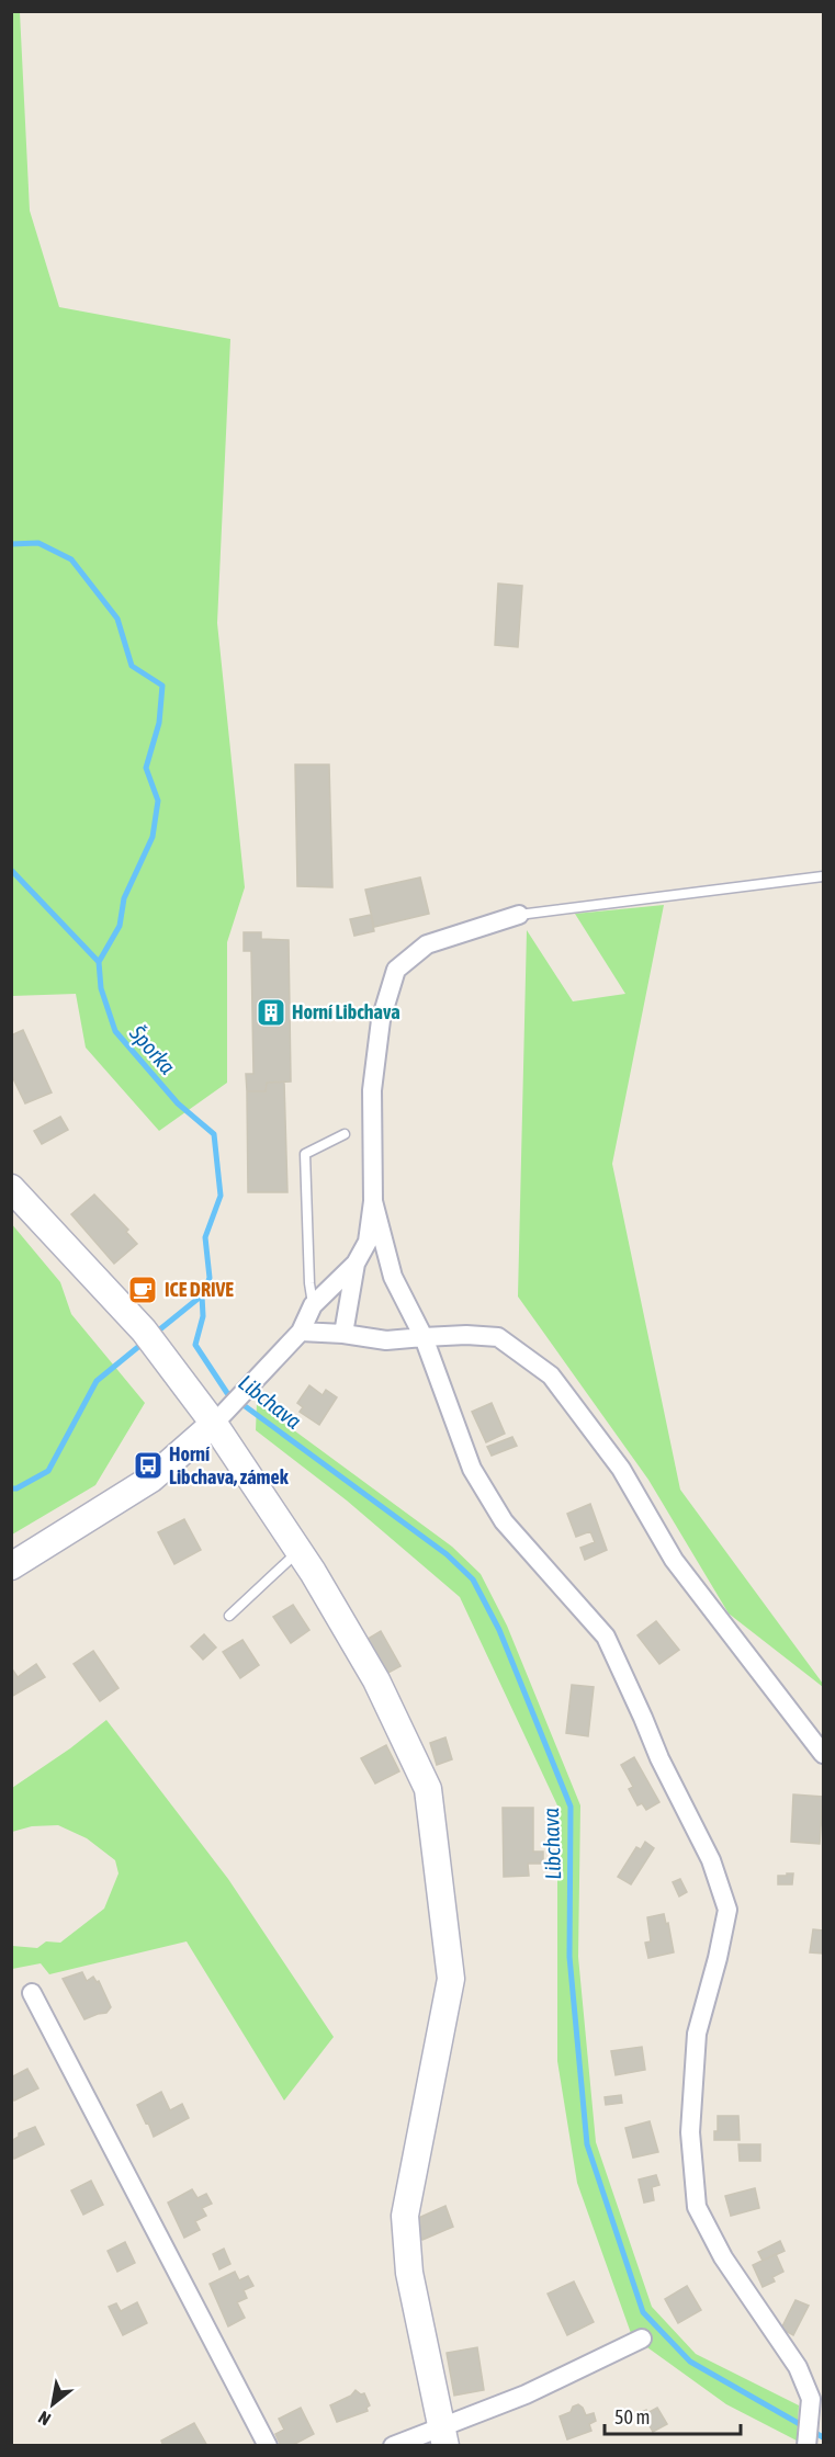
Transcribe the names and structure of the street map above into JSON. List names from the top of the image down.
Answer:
{
  "water": ["Šporka", "Libchava"],
  "places": {
    "building": ["Horní Libchava"],
    "cafe": ["ICE DRIVE"],
    "bus stop": ["Horní Libchava, zámek"]
  },
  "scale_bar": "50 m",
  "north": "bottom left"
}
